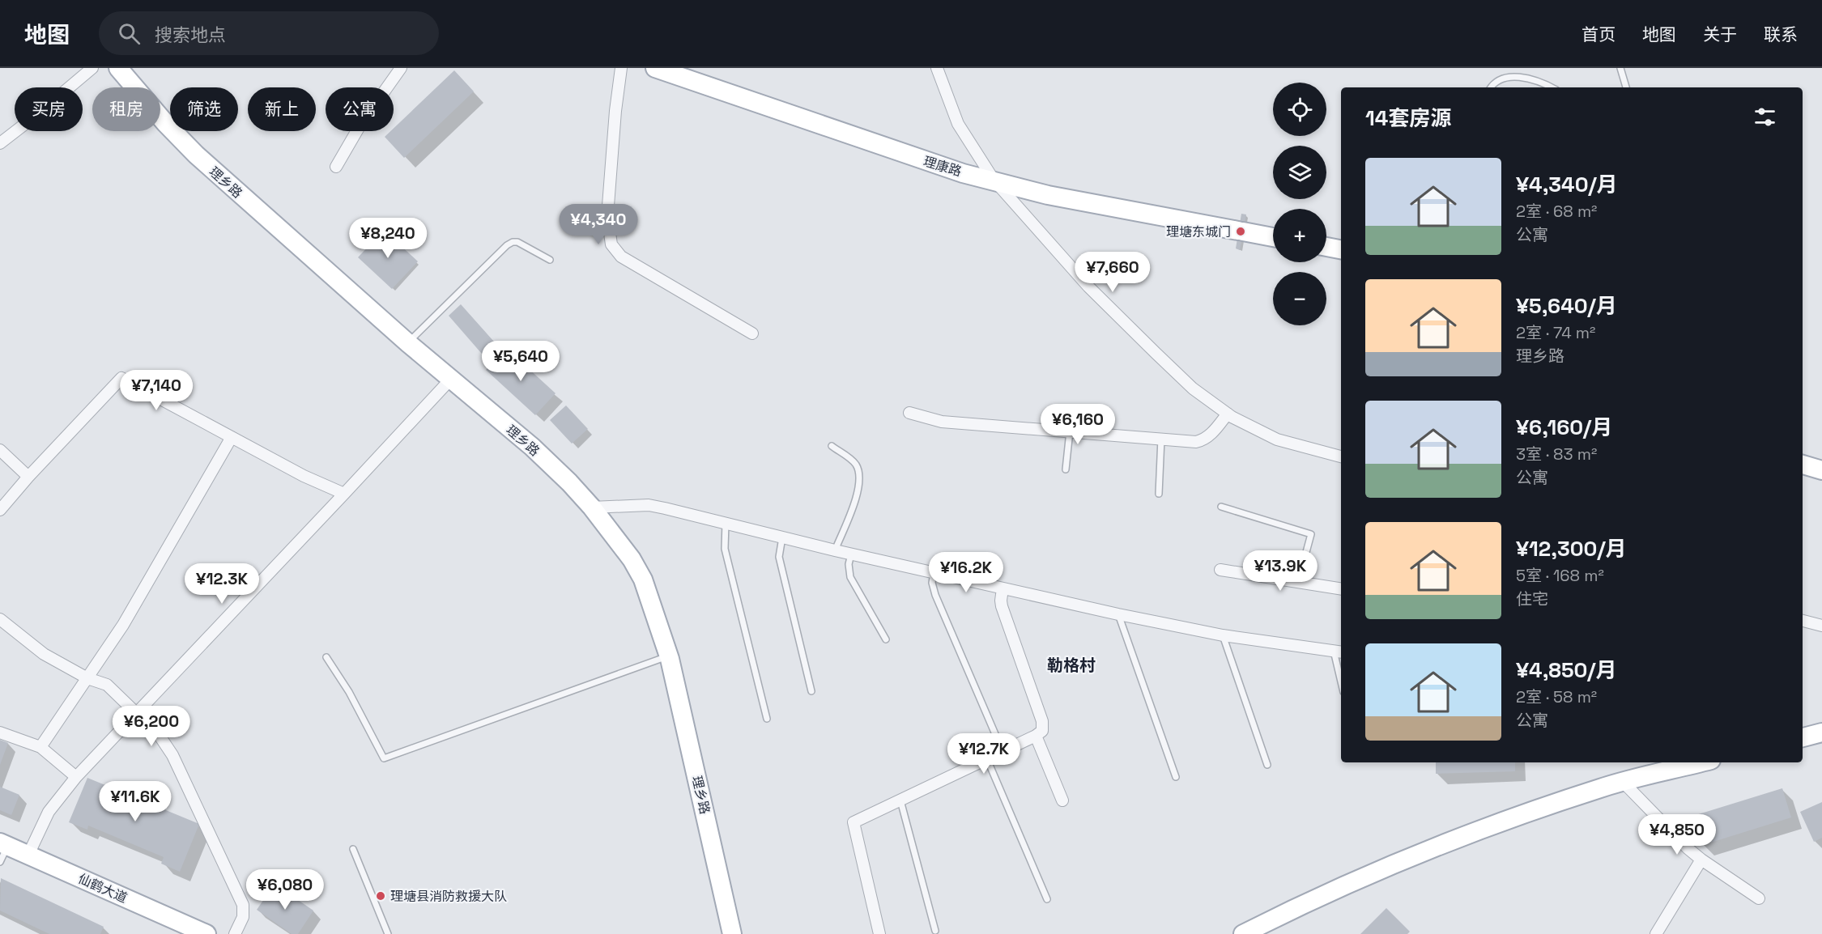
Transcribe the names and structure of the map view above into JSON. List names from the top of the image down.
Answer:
{
  "streets": {
    "main road": ["理康路", "理乡路", "仙鹤大道"]
  },
  "districts": ["勒格村"],
  "places": ["理塘东城门", "理塘县消防救援大队"],
  "page": {
    "header": "地图",
    "search": "搜索地点",
    "nav": [
      "首页",
      "地图",
      "关于",
      "联系"
    ],
    "map_buttons": ["+", "−"],
    "chip": [
      "买房",
      "租房",
      "筛选",
      "新上",
      "公寓"
    ],
    "heading": "14套房源",
    "list": [
      {
        "name": "¥4,340/月",
        "note": "2室 · 68 m² · 公寓"
      },
      {
        "name": "¥5,640/月",
        "note": "2室 · 74 m² · 理乡路"
      },
      {
        "name": "¥6,160/月",
        "note": "3室 · 83 m² · 公寓"
      },
      {
        "name": "¥12,300/月",
        "note": "5室 · 168 m² · 住宅"
      },
      {
        "name": "¥4,850/月",
        "note": "2室 · 58 m² · 公寓"
      }
    ],
    "price": [
      "¥4,340",
      "¥8,240",
      "¥7,660",
      "¥5,640",
      "¥7,140",
      "¥6,160",
      "¥13.9K",
      "¥16.2K",
      "¥12.3K",
      "¥6,200",
      "¥12.7K",
      "¥11.6K",
      "¥4,850",
      "¥6,080"
    ]
  }
}
